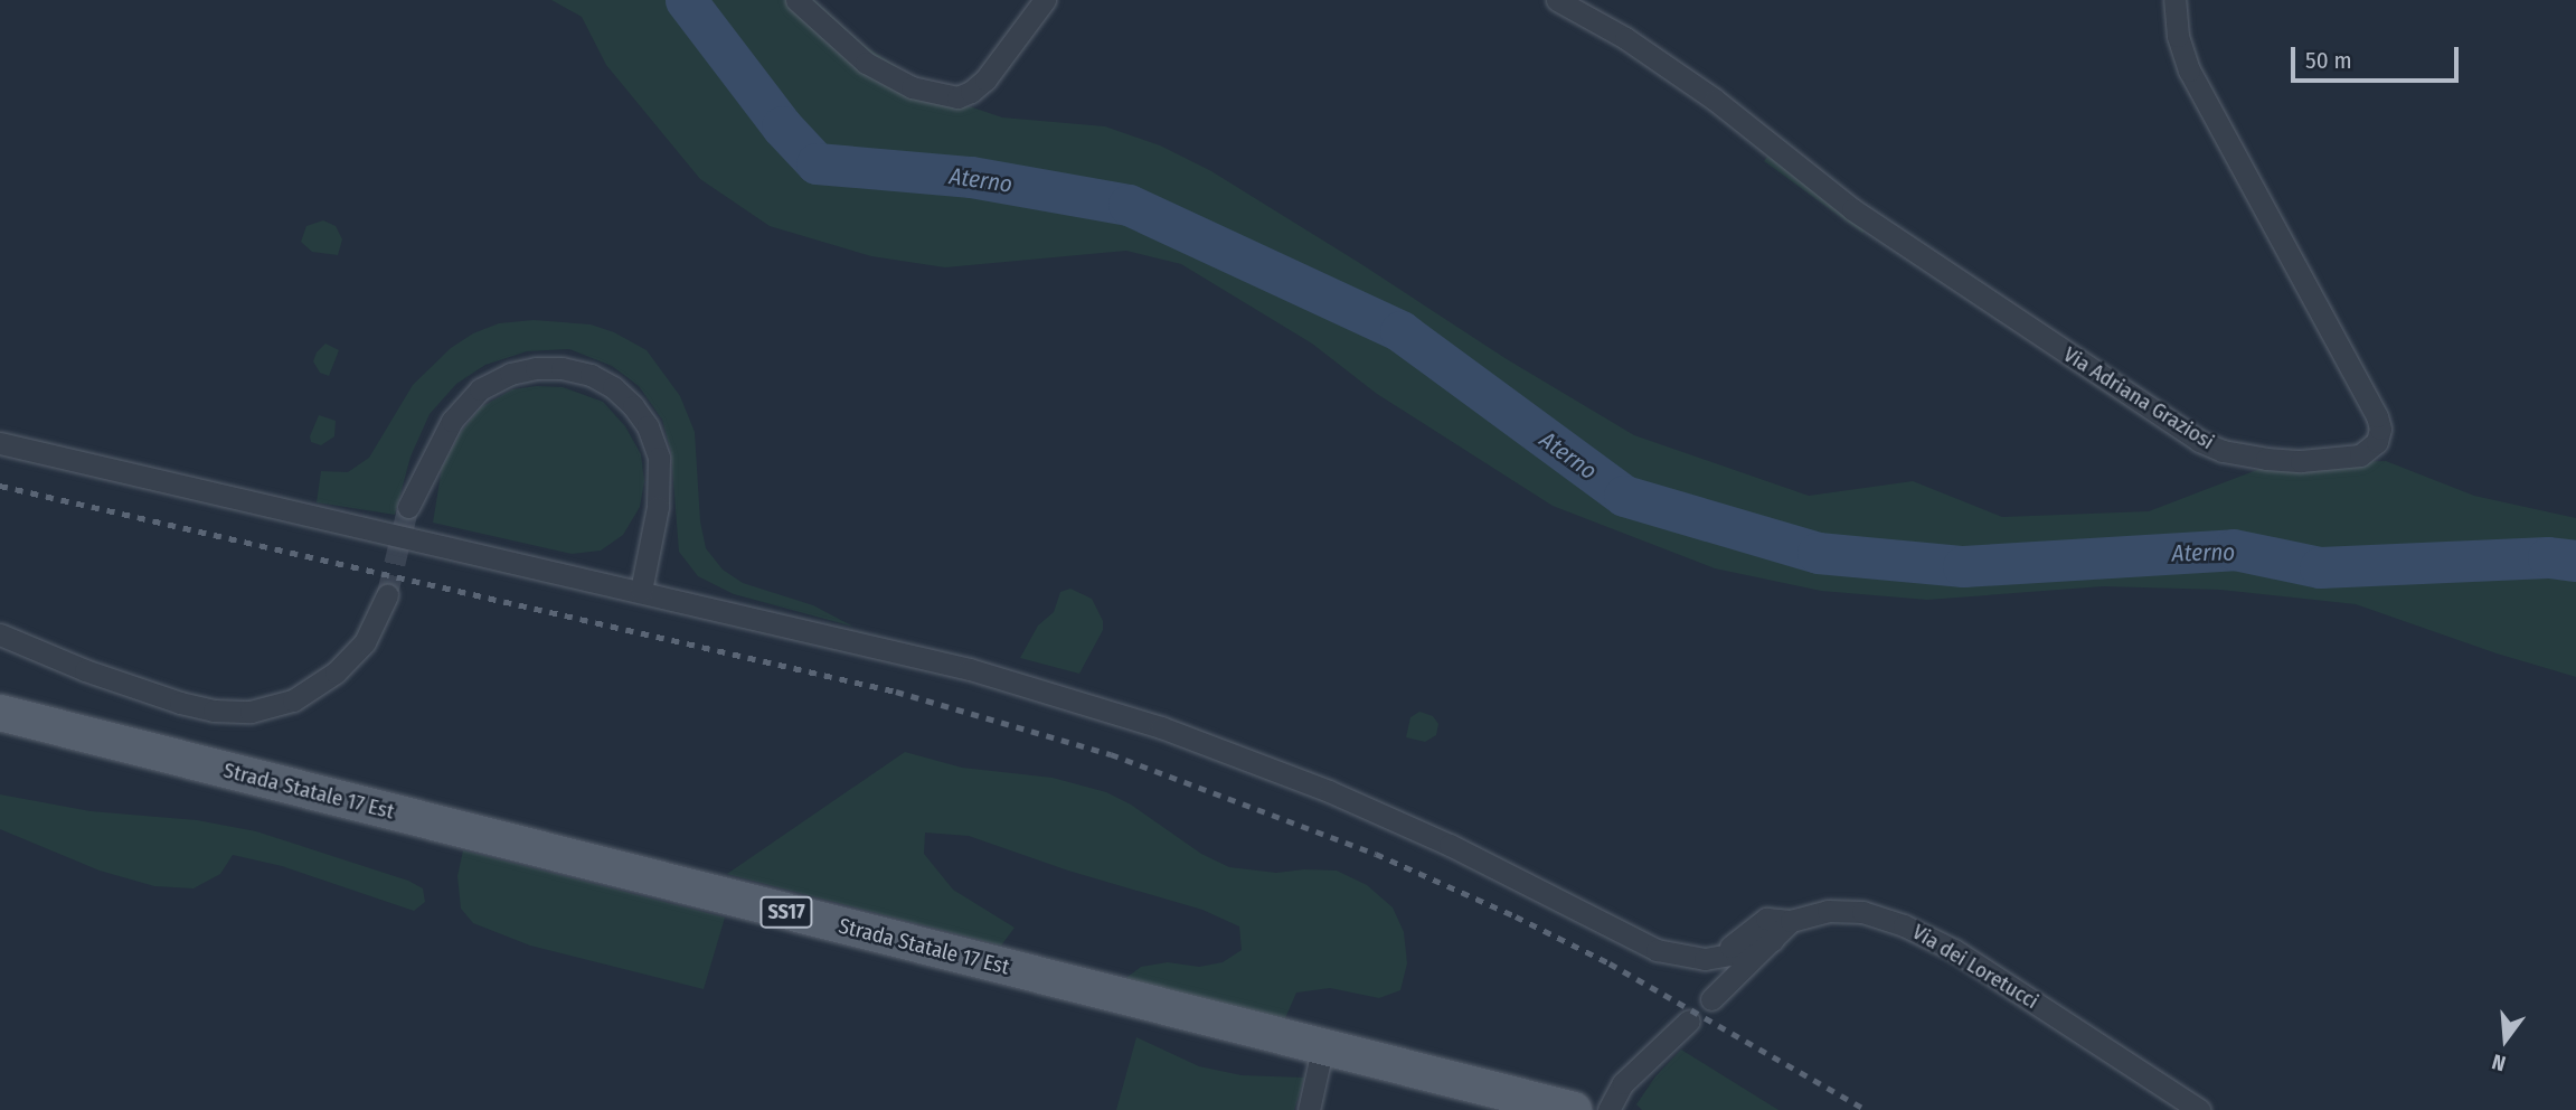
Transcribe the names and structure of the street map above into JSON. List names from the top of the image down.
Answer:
{
  "streets": {
    "main road": ["Strada Statale 17 Est", "SS17"],
    "street": ["Via Adriana Graziosi", "Via dei Loretucci"]
  },
  "water": ["Aterno"],
  "scale_bar": "50 m",
  "north": "bottom"
}
